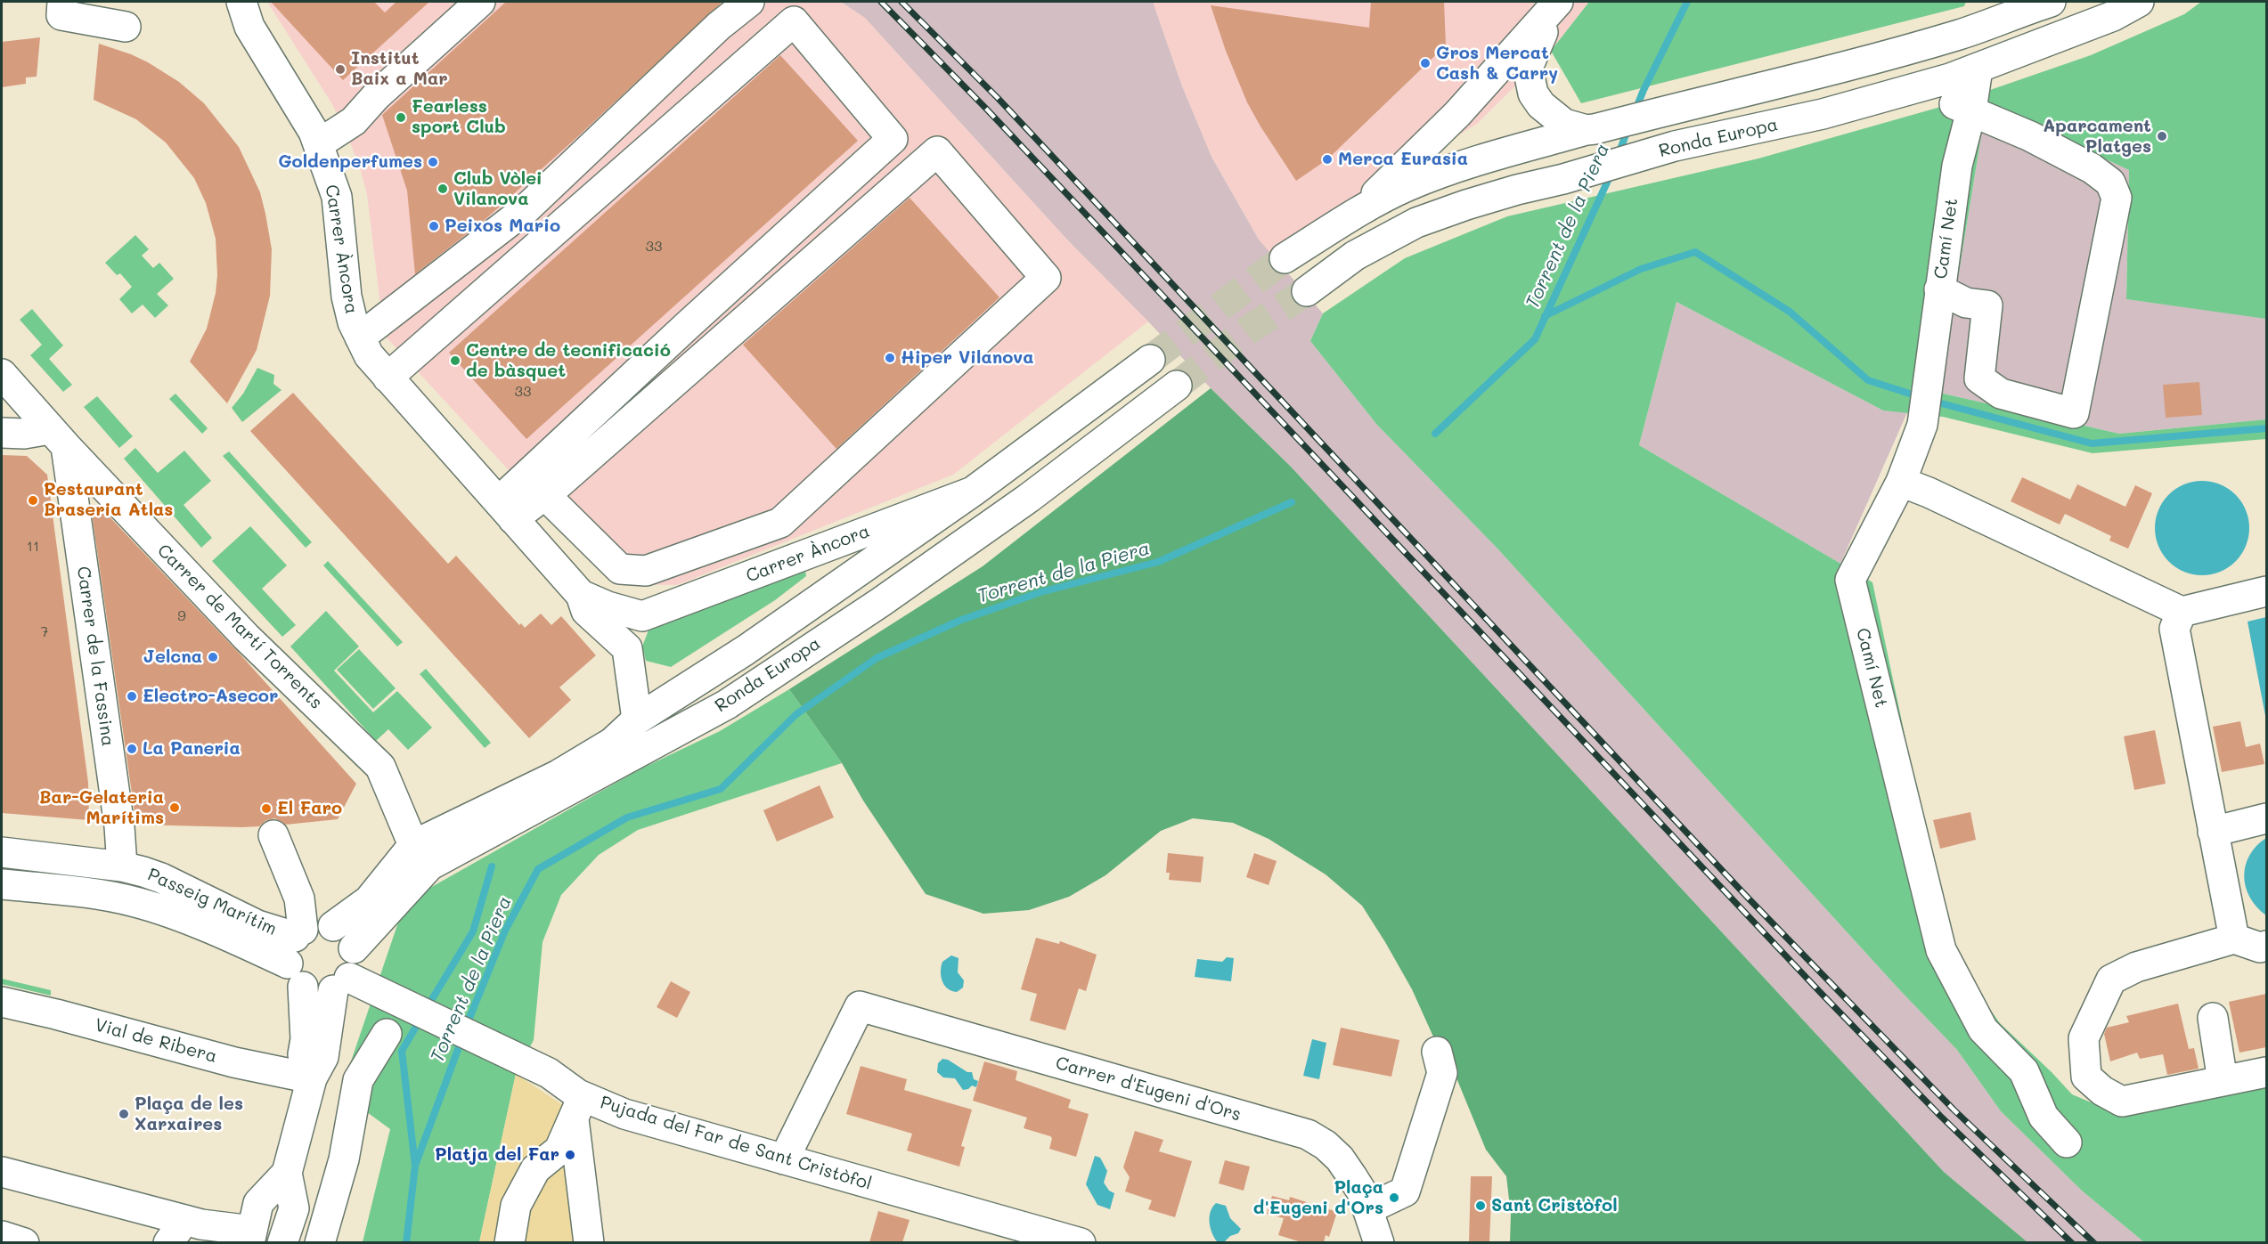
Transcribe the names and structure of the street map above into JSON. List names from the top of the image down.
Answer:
{
  "streets": {
    "street": [
      "Ronda Europa",
      "Camí Net",
      "Carrer Àncora",
      "Carrer de Martí Torrents",
      "Carrer de la Fassina",
      "Passeig Marítim",
      "Vial de Ribera",
      "Carrer d'Eugeni d'Ors",
      "Pujada del Far de Sant Cristòfol"
    ]
  },
  "crossings": [
    ["Ronda Europa", "Camí Net"],
    ["Ronda Europa", "Carrer Àncora"],
    ["Ronda Europa", "Carrer de Martí Torrents"],
    ["Ronda Europa", "Passeig Marítim"],
    ["Ronda Europa", "Pujada del Far de Sant Cristòfol"],
    ["Carrer de Martí Torrents", "Carrer de la Fassina"],
    ["Carrer de la Fassina", "Passeig Marítim"],
    ["Passeig Marítim", "Pujada del Far de Sant Cristòfol"],
    ["Carrer d'Eugeni d'Ors", "Pujada del Far de Sant Cristòfol"]
  ],
  "water": ["Torrent de la Piera"],
  "places": [
    "Gros Mercat Cash & Carry",
    "Institut Baix a Mar",
    "Fearless sport Club",
    "Aparcament Platges",
    "Merca Eurasia",
    "Goldenperfumes",
    "Club Vòlei Vilanova",
    "Peixos Mario",
    "Hiper Vilanova",
    "Centre de tecnificació de bàsquet",
    "Restaurant Braseria Atlas",
    "Jelcna",
    "Electro-Asecor",
    "La Paneria",
    "Bar-Gelateria Marítims",
    "El Faro",
    "Plaça de les Xarxaires",
    "Platja del Far",
    "Plaça d'Eugeni d'Ors",
    "Sant Cristòfol"
  ],
  "house_numbers": [
    "33",
    "33",
    "11",
    "9",
    "7"
  ]
}
